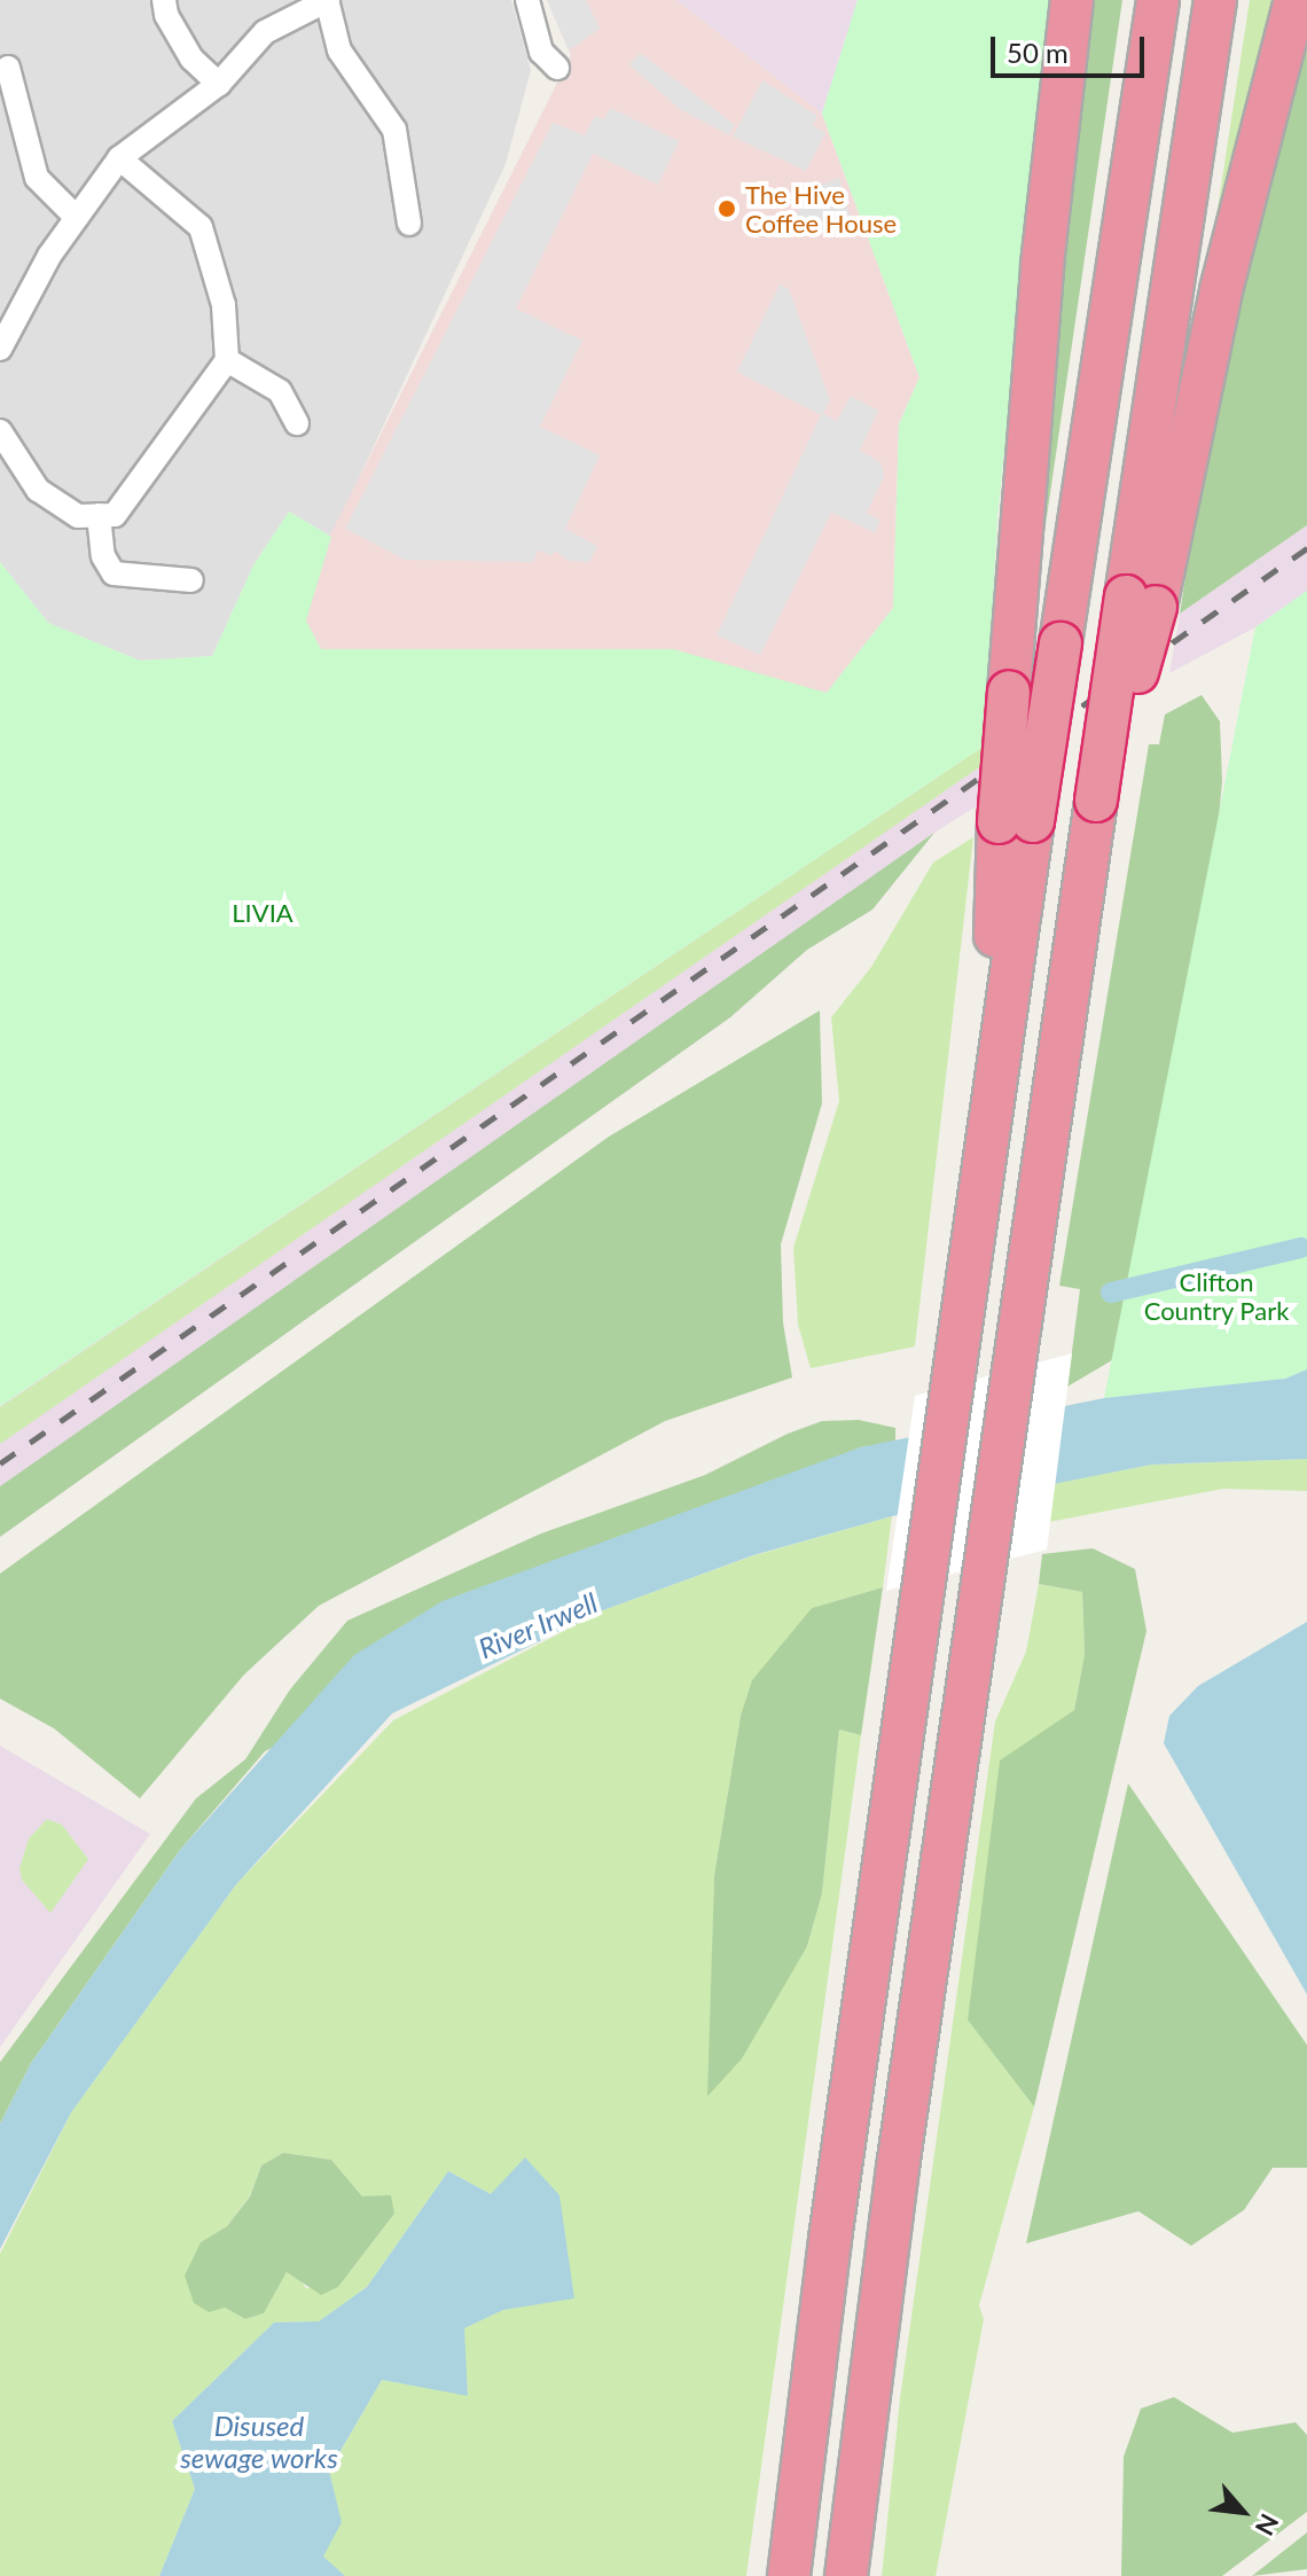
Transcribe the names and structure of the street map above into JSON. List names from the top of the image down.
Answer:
{
  "water": ["River Irwell", "Disused sewage works"],
  "parks": ["LIVIA", "Clifton Country Park"],
  "places": ["The Hive Coffee House"],
  "scale_bar": "50 m",
  "north": "bottom right"
}
